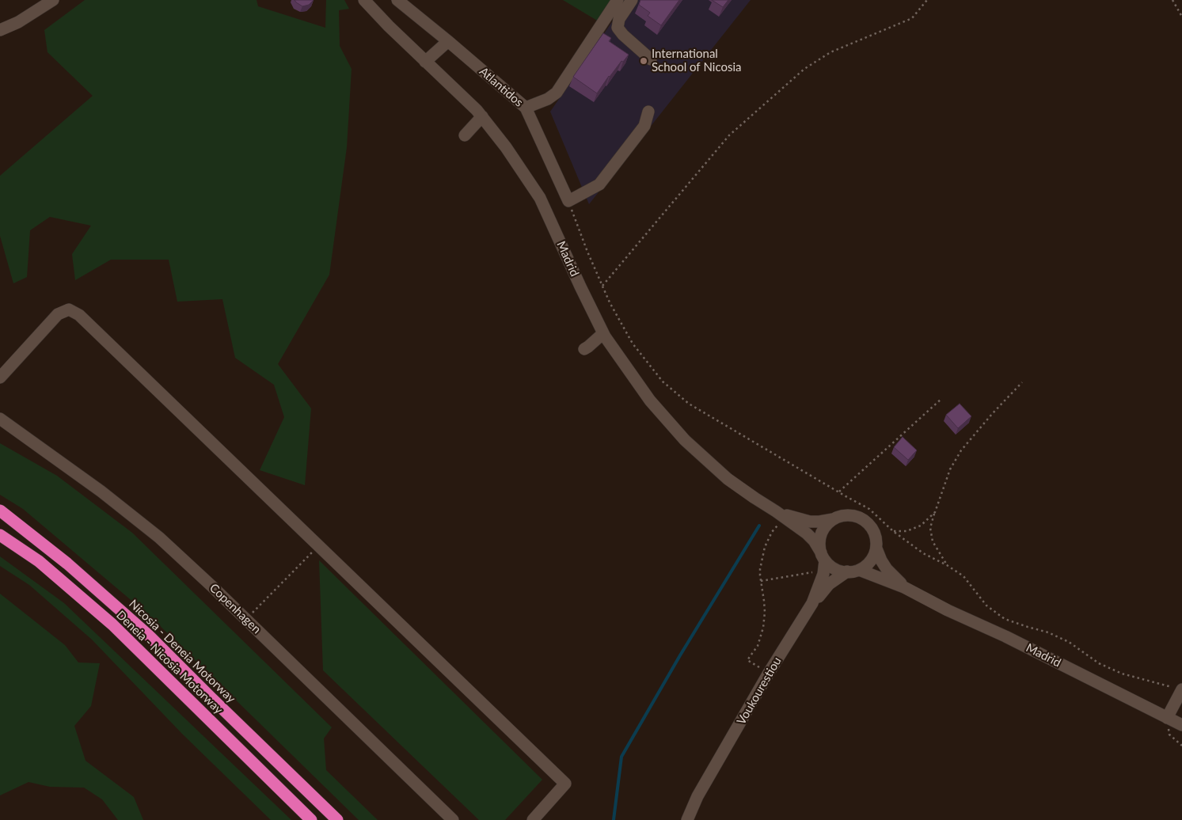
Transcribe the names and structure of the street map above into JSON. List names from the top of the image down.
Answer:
{
  "streets": {
    "highway": ["Nicosia - Deneia Motorway", "Deneia - Nicosia Motorway"],
    "street": [
      "Atlantidos",
      "Madrid",
      "Copenhagen",
      "Voukourestiou"
    ]
  },
  "crossings": [
    ["Madrid", "Voukourestiou"]
  ],
  "places": ["International School of Nicosia"]
}
